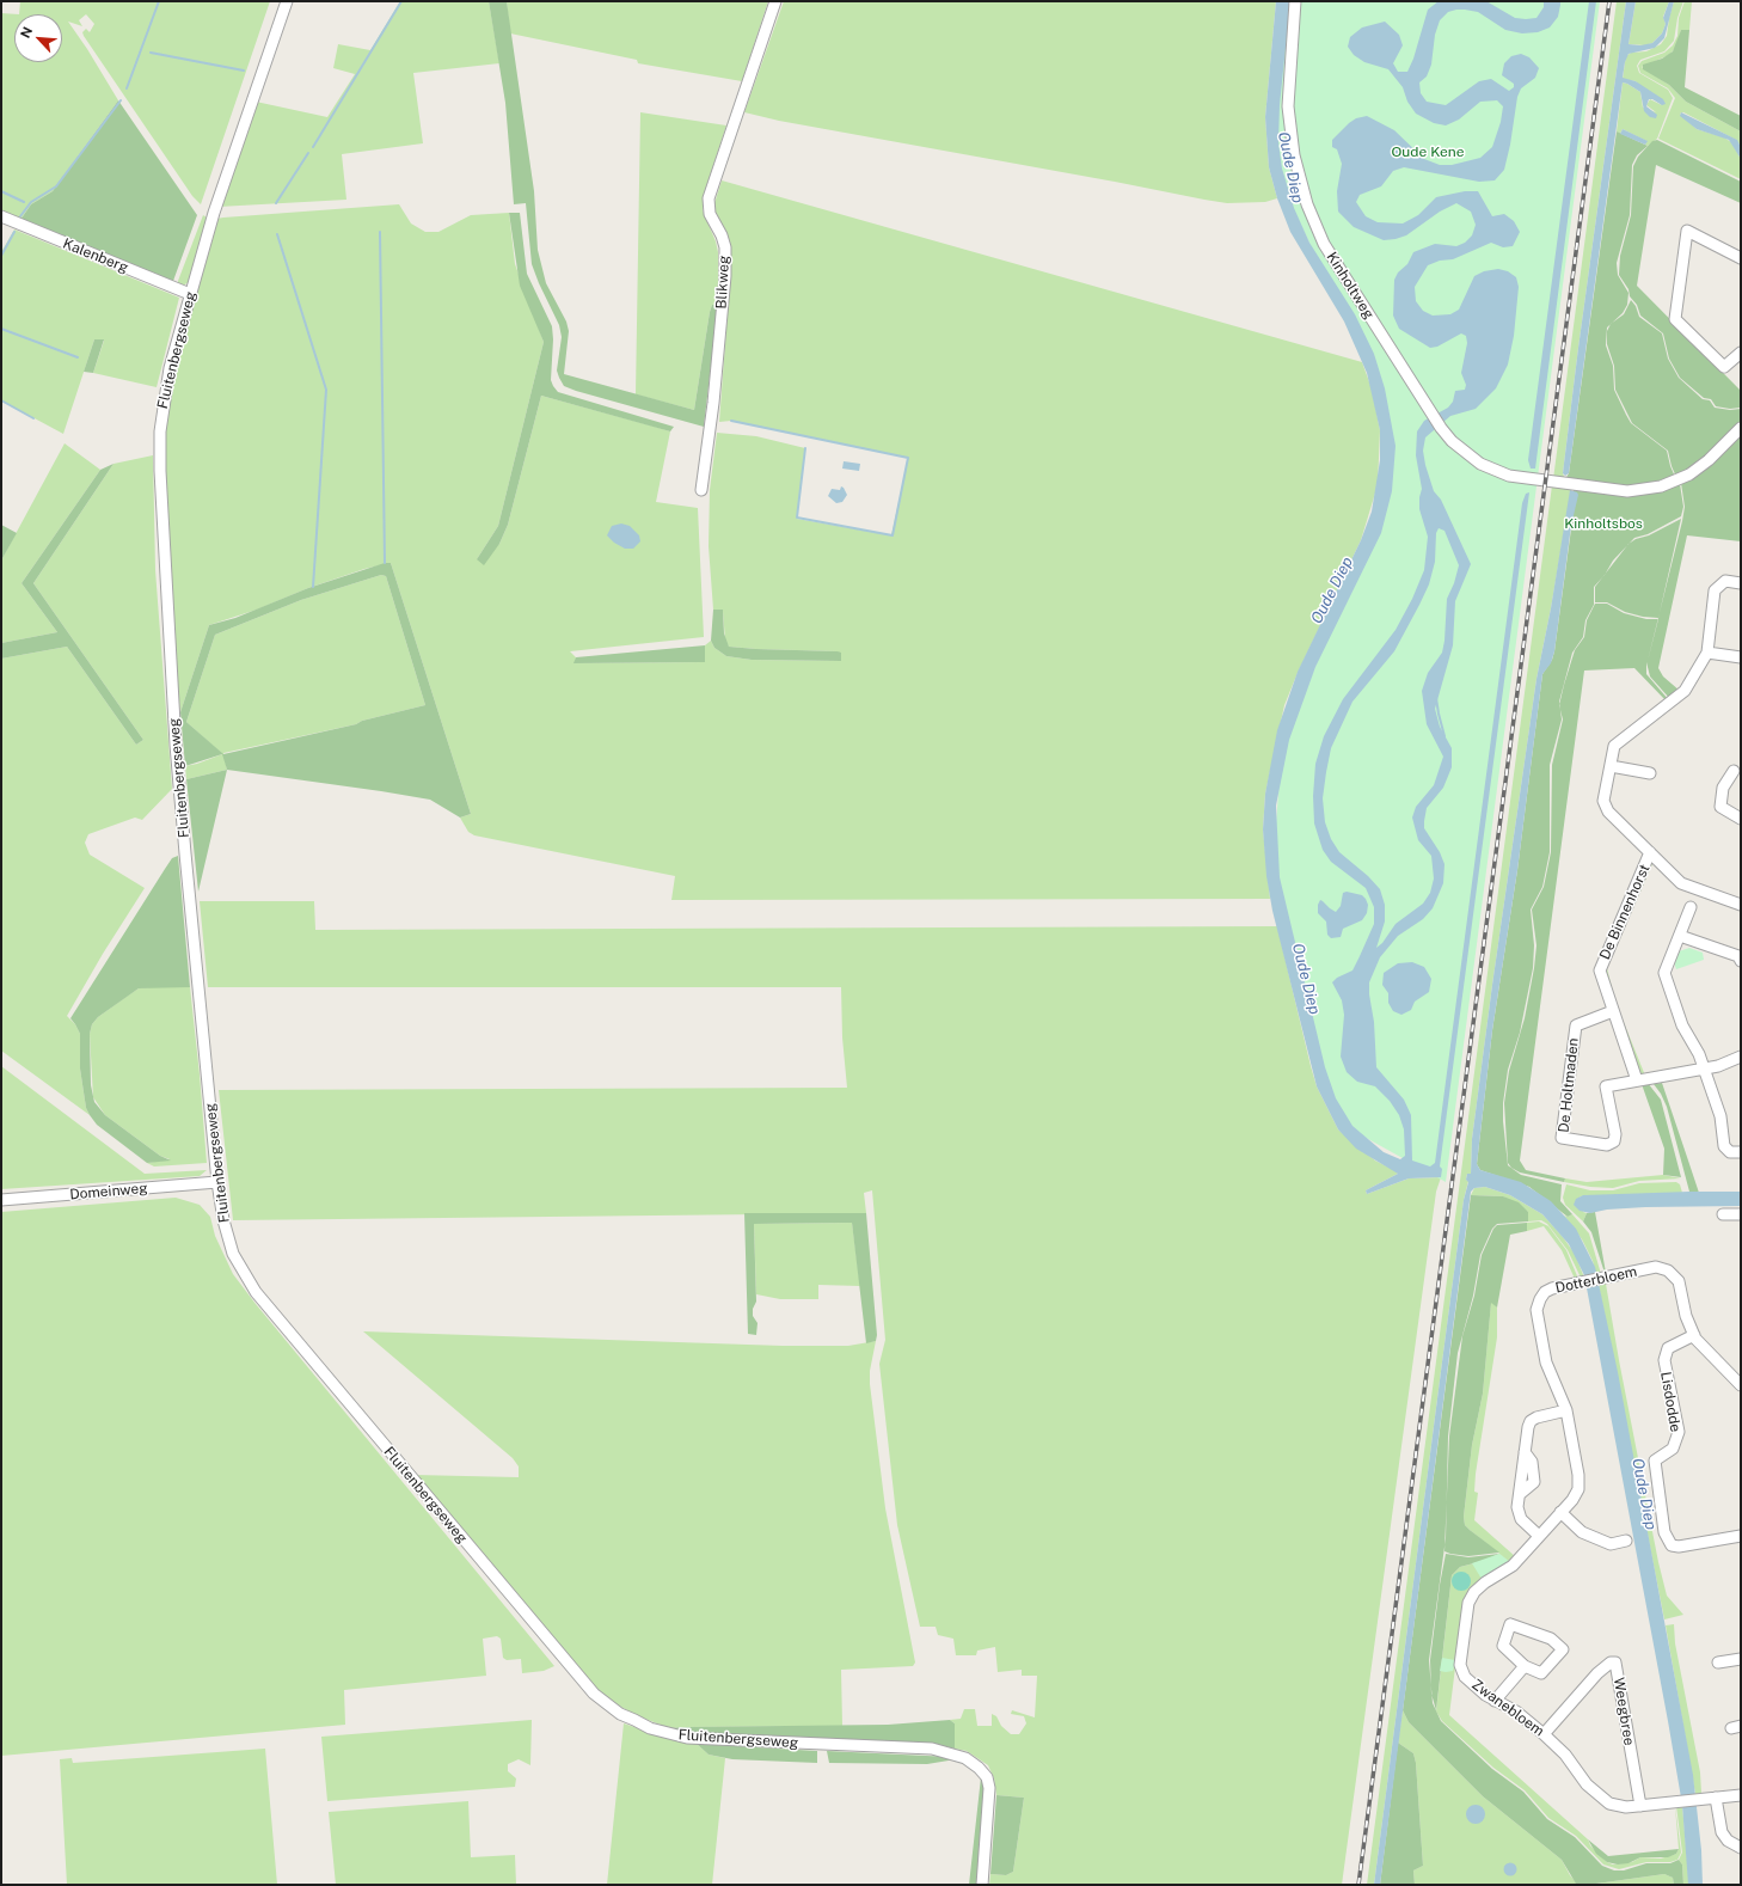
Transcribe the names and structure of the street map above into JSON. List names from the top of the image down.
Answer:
{
  "streets": {
    "street": [
      "Kalenberg",
      "Blikweg",
      "Kinholtweg",
      "Fluitenbergseweg",
      "De Binnenhorst",
      "De Holtmaden",
      "Domeinweg",
      "Dotterbloem",
      "Lisdodde",
      "Zwanebloem",
      "Weegbree"
    ]
  },
  "crossings": [
    ["Kalenberg", "Fluitenbergseweg"],
    ["Fluitenbergseweg", "Domeinweg"],
    ["De Binnenhorst", "De Holtmaden"],
    ["Dotterbloem", "Lisdodde"],
    ["Dotterbloem", "Zwanebloem"],
    ["Zwanebloem", "Weegbree"]
  ],
  "water": ["Oude Diep"],
  "parks": ["Oude Kene", "Kinholtsbos"],
  "north": "top left"
}
